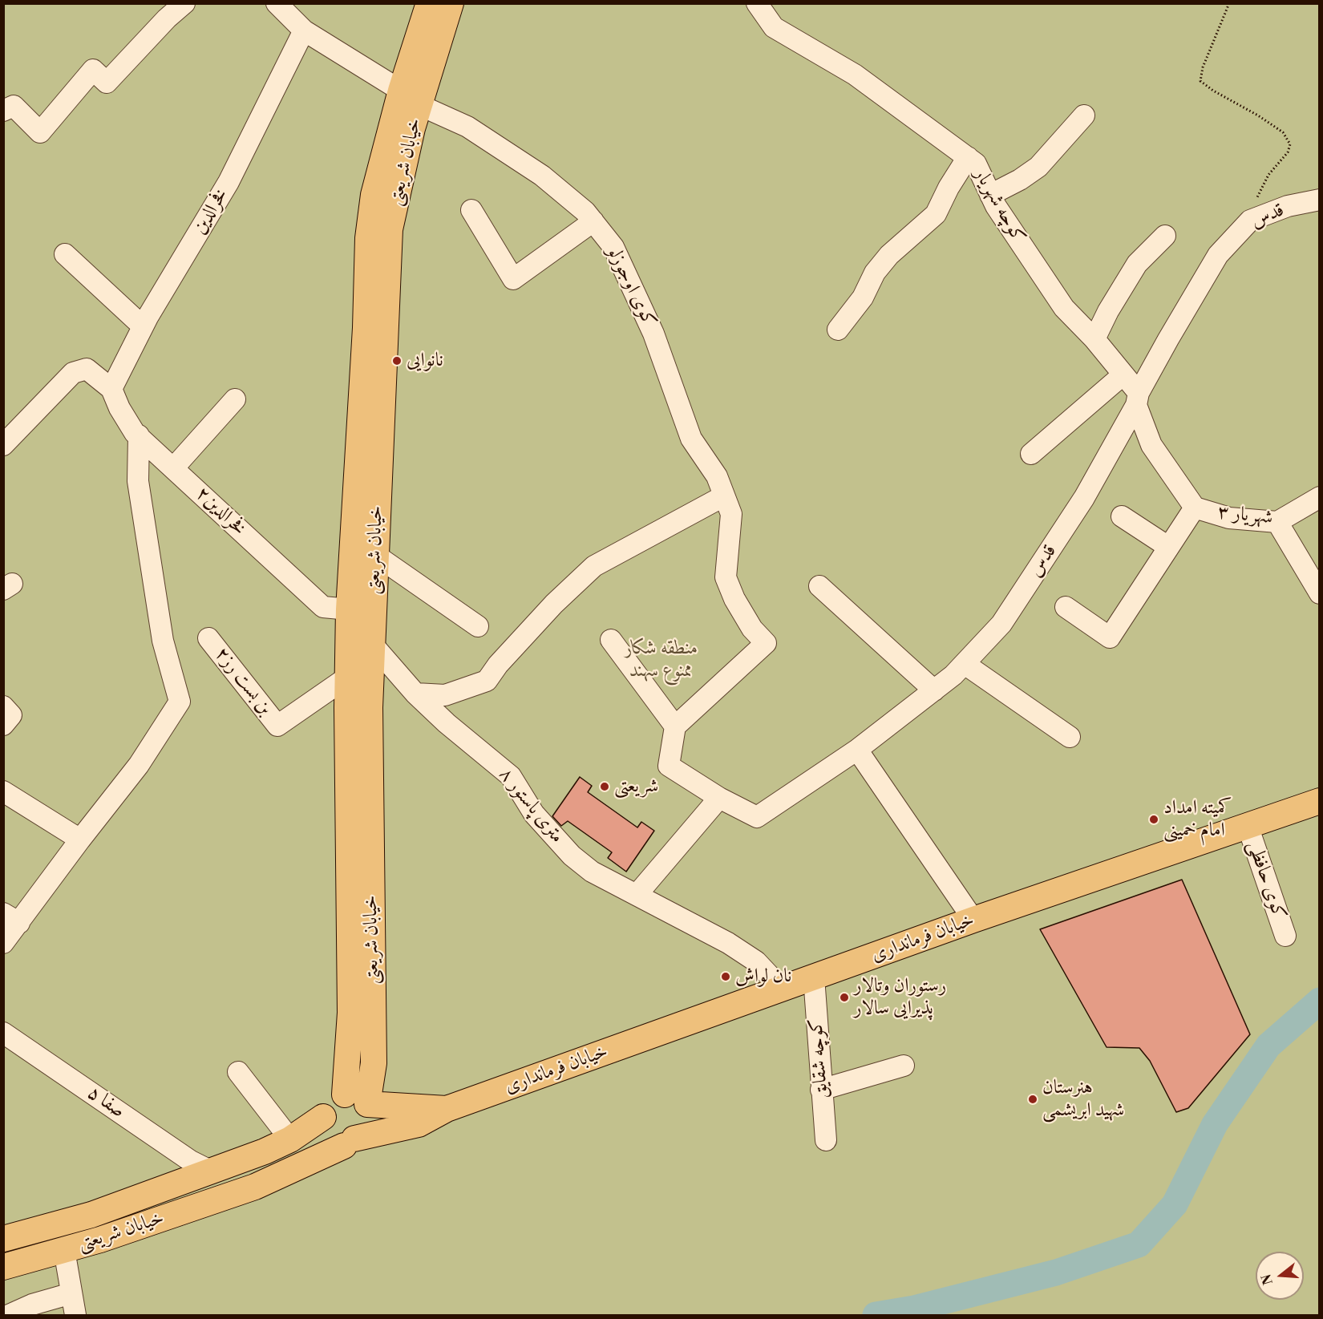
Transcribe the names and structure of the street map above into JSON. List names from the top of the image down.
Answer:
{
  "streets": {
    "main road": ["خیابان شریعتی", "خیابان فرمانداری"],
    "street": [
      "کوچه شهریار",
      "فخرالدین",
      "قدس",
      "کوی اوجوزلو",
      "فخرالدین۲",
      "شهریار ۳",
      "بن بست رز۲",
      "۸ متری پاستور",
      "کوی حافظی",
      "کوچه شقایق",
      "صفا ۵"
    ]
  },
  "crossings": [
    ["خیابان شریعتی", "کوی اوجوزلو"],
    ["خیابان شریعتی", "فخرالدین۲"],
    ["خیابان شریعتی", "بن بست رز۲"],
    ["خیابان شریعتی", "۸ متری پاستور"],
    ["خیابان شریعتی", "خیابان فرمانداری"],
    ["خیابان شریعتی", "صفا ۵"],
    ["کوچه شهریار", "قدس"],
    ["کوچه شهریار", "شهریار ۳"],
    ["فخرالدین", "کوی اوجوزلو"],
    ["فخرالدین", "فخرالدین۲"],
    ["۸ متری پاستور", "خیابان فرمانداری"],
    ["کوی حافظی", "خیابان فرمانداری"],
    ["خیابان فرمانداری", "کوچه شقایق"]
  ],
  "parks": ["منطقه شکار ممنوع سهند"],
  "places": [
    "نانوایی",
    "شریعتی",
    "کمیته امداد امام خمینی",
    "نان لواش",
    "رستوران وتالار پذیرایی سالار",
    "هنرستان شهید ابریشمی"
  ],
  "north": "left"
}
